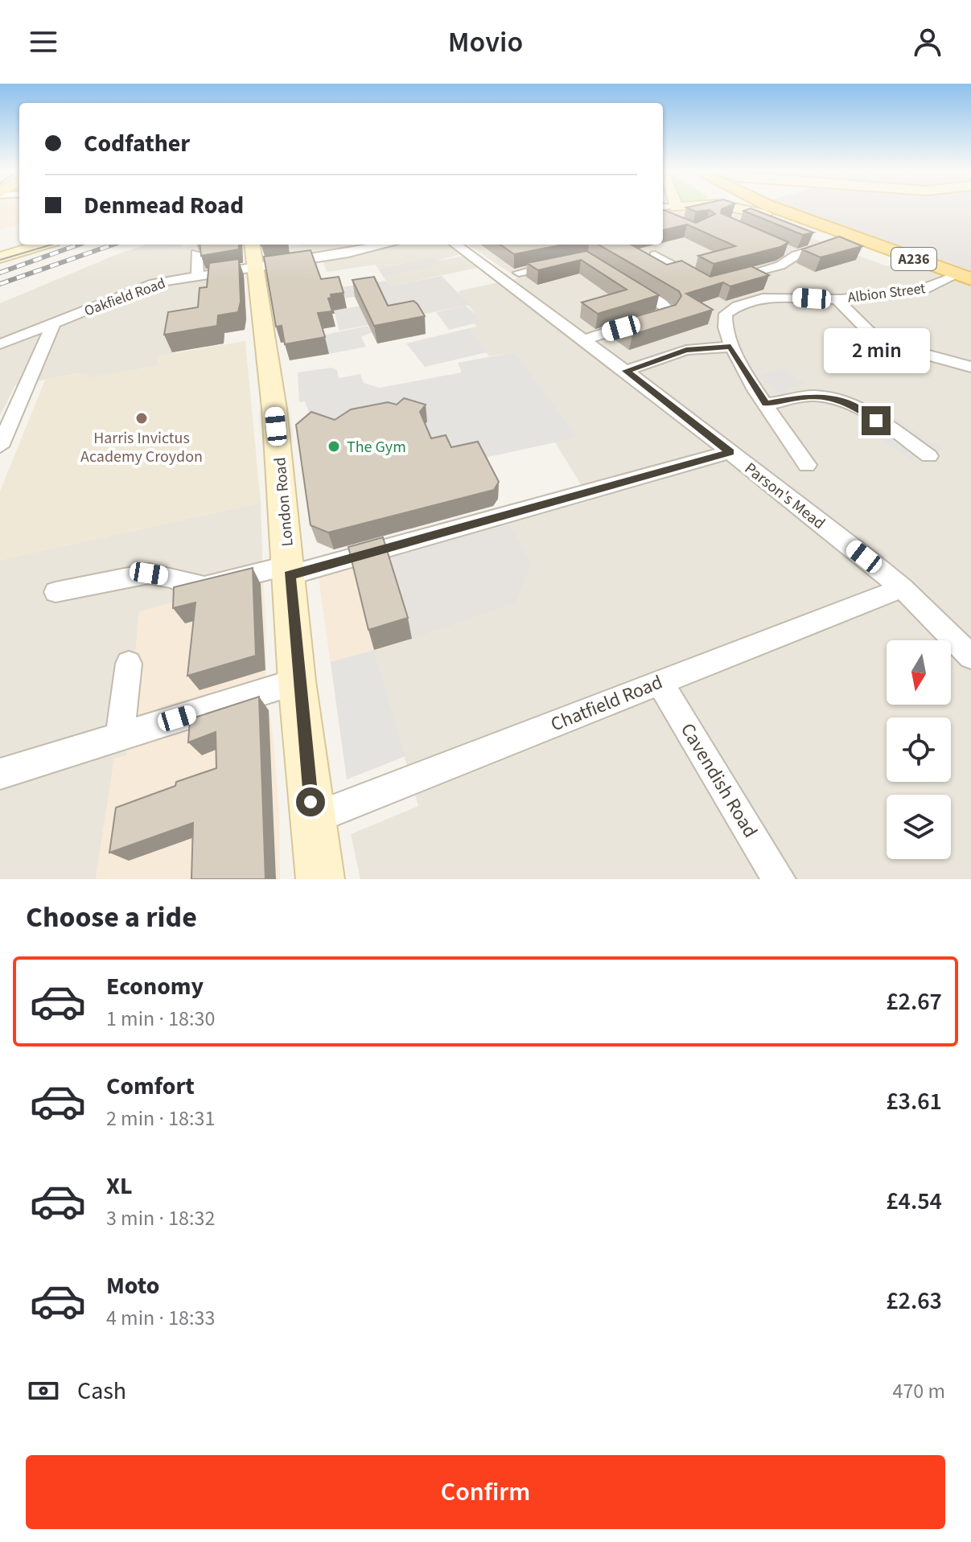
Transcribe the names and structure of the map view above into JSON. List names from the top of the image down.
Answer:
{
  "streets": {
    "main road": ["A236"],
    "street": [
      "Albion Street",
      "Oakfield Road",
      "Parson's Mead",
      "London Road",
      "Chatfield Road",
      "Cavendish Road"
    ]
  },
  "crossings": [
    ["A236", "Albion Street"],
    ["Oakfield Road", "London Road"],
    ["Parson's Mead", "Chatfield Road"],
    ["London Road", "Chatfield Road"],
    ["Chatfield Road", "Cavendish Road"]
  ],
  "places": ["Harris Invictus Academy Croydon", "The Gym"],
  "north": "bottom",
  "page": {
    "header": "Movio",
    "banner": ["Codfather", "Denmead Road"],
    "bubble": "2 min",
    "heading": "Choose a ride",
    "list": [
      {
        "name": "Economy",
        "note": "1 min · 18:30",
        "value": "£2.67"
      },
      {
        "name": "Comfort",
        "note": "2 min · 18:31",
        "value": "£3.61"
      },
      {
        "name": "XL",
        "note": "3 min · 18:32",
        "value": "£4.54"
      },
      {
        "name": "Moto",
        "note": "4 min · 18:33",
        "value": "£2.63"
      }
    ],
    "pay": ["Cash", "470 m"],
    "buttons": "Confirm"
  }
}
